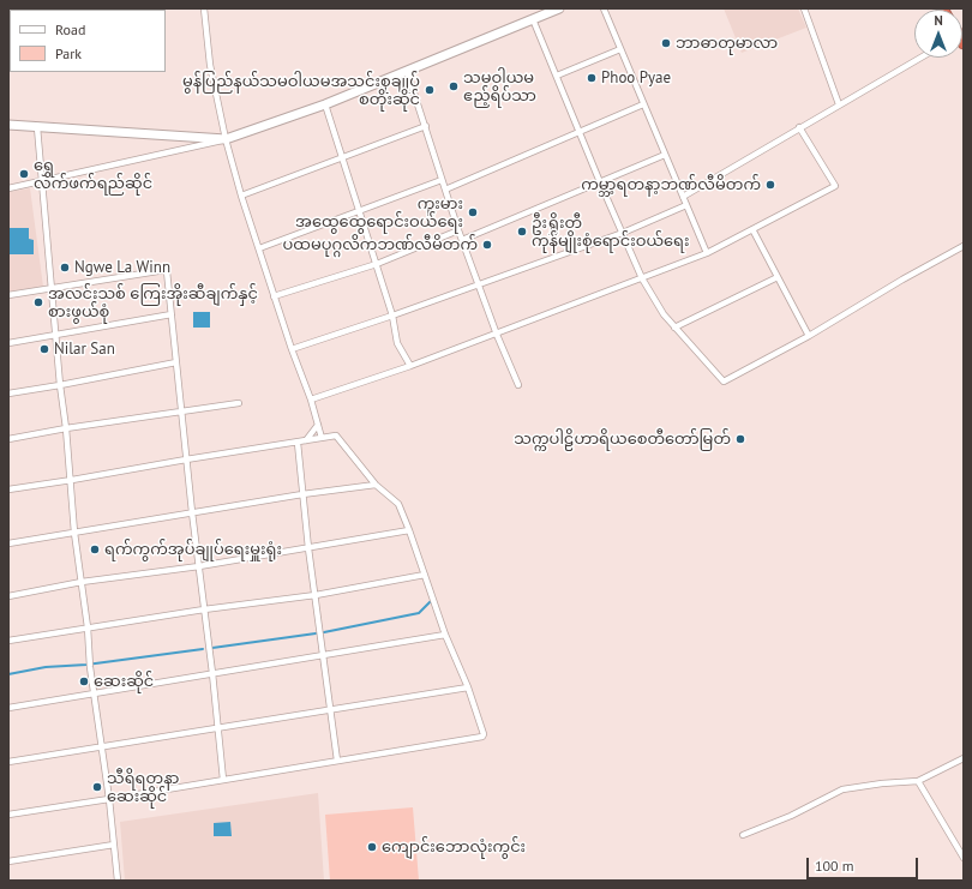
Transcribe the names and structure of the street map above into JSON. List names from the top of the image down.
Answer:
{
  "places": [
    "ဘာဓာတုမာလာ",
    "Phoo Pyae",
    "သမဝါယမ ဧည့်ရိပ်သာ",
    "မွန်ပြည်နယ်သမဝါယမအသင်းစုချုပ် စတိုးဆိုင်",
    "ရွှေ လက်ဖက်ရည်ဆိုင်",
    "ကမ္ဘာ့ရတနာ့ဘဏ်လီမိတက်",
    "ကူးမား အထွေထွေရောင်းဝယ်ရေး",
    "ဦးရှိုးတီ ကုန်မျိုးစုံရောင်းဝယ်ရေး",
    "ပထမပုဂ္ဂလိကဘဏ်လီမိတက်",
    "Ngwe La Winn",
    "အလင်းသစ် ကြေးအိုးဆီချက်နှင့် စားဖွယ်စုံ",
    "Nilar San",
    "သက္ကပါဠိဟာရိယစေတီတော်မြတ်",
    "ရက်ကွက်အုပ်ချုပ်ရေးမှူးရုံး",
    "ဆေးဆိုင်",
    "သီရိရတနာ ဆေးဆိုင်",
    "ကျောင်းဘောလုံးကွင်း"
  ],
  "legend": ["Road", "Park"],
  "scale_bar": "100 m",
  "north": "top"
}
